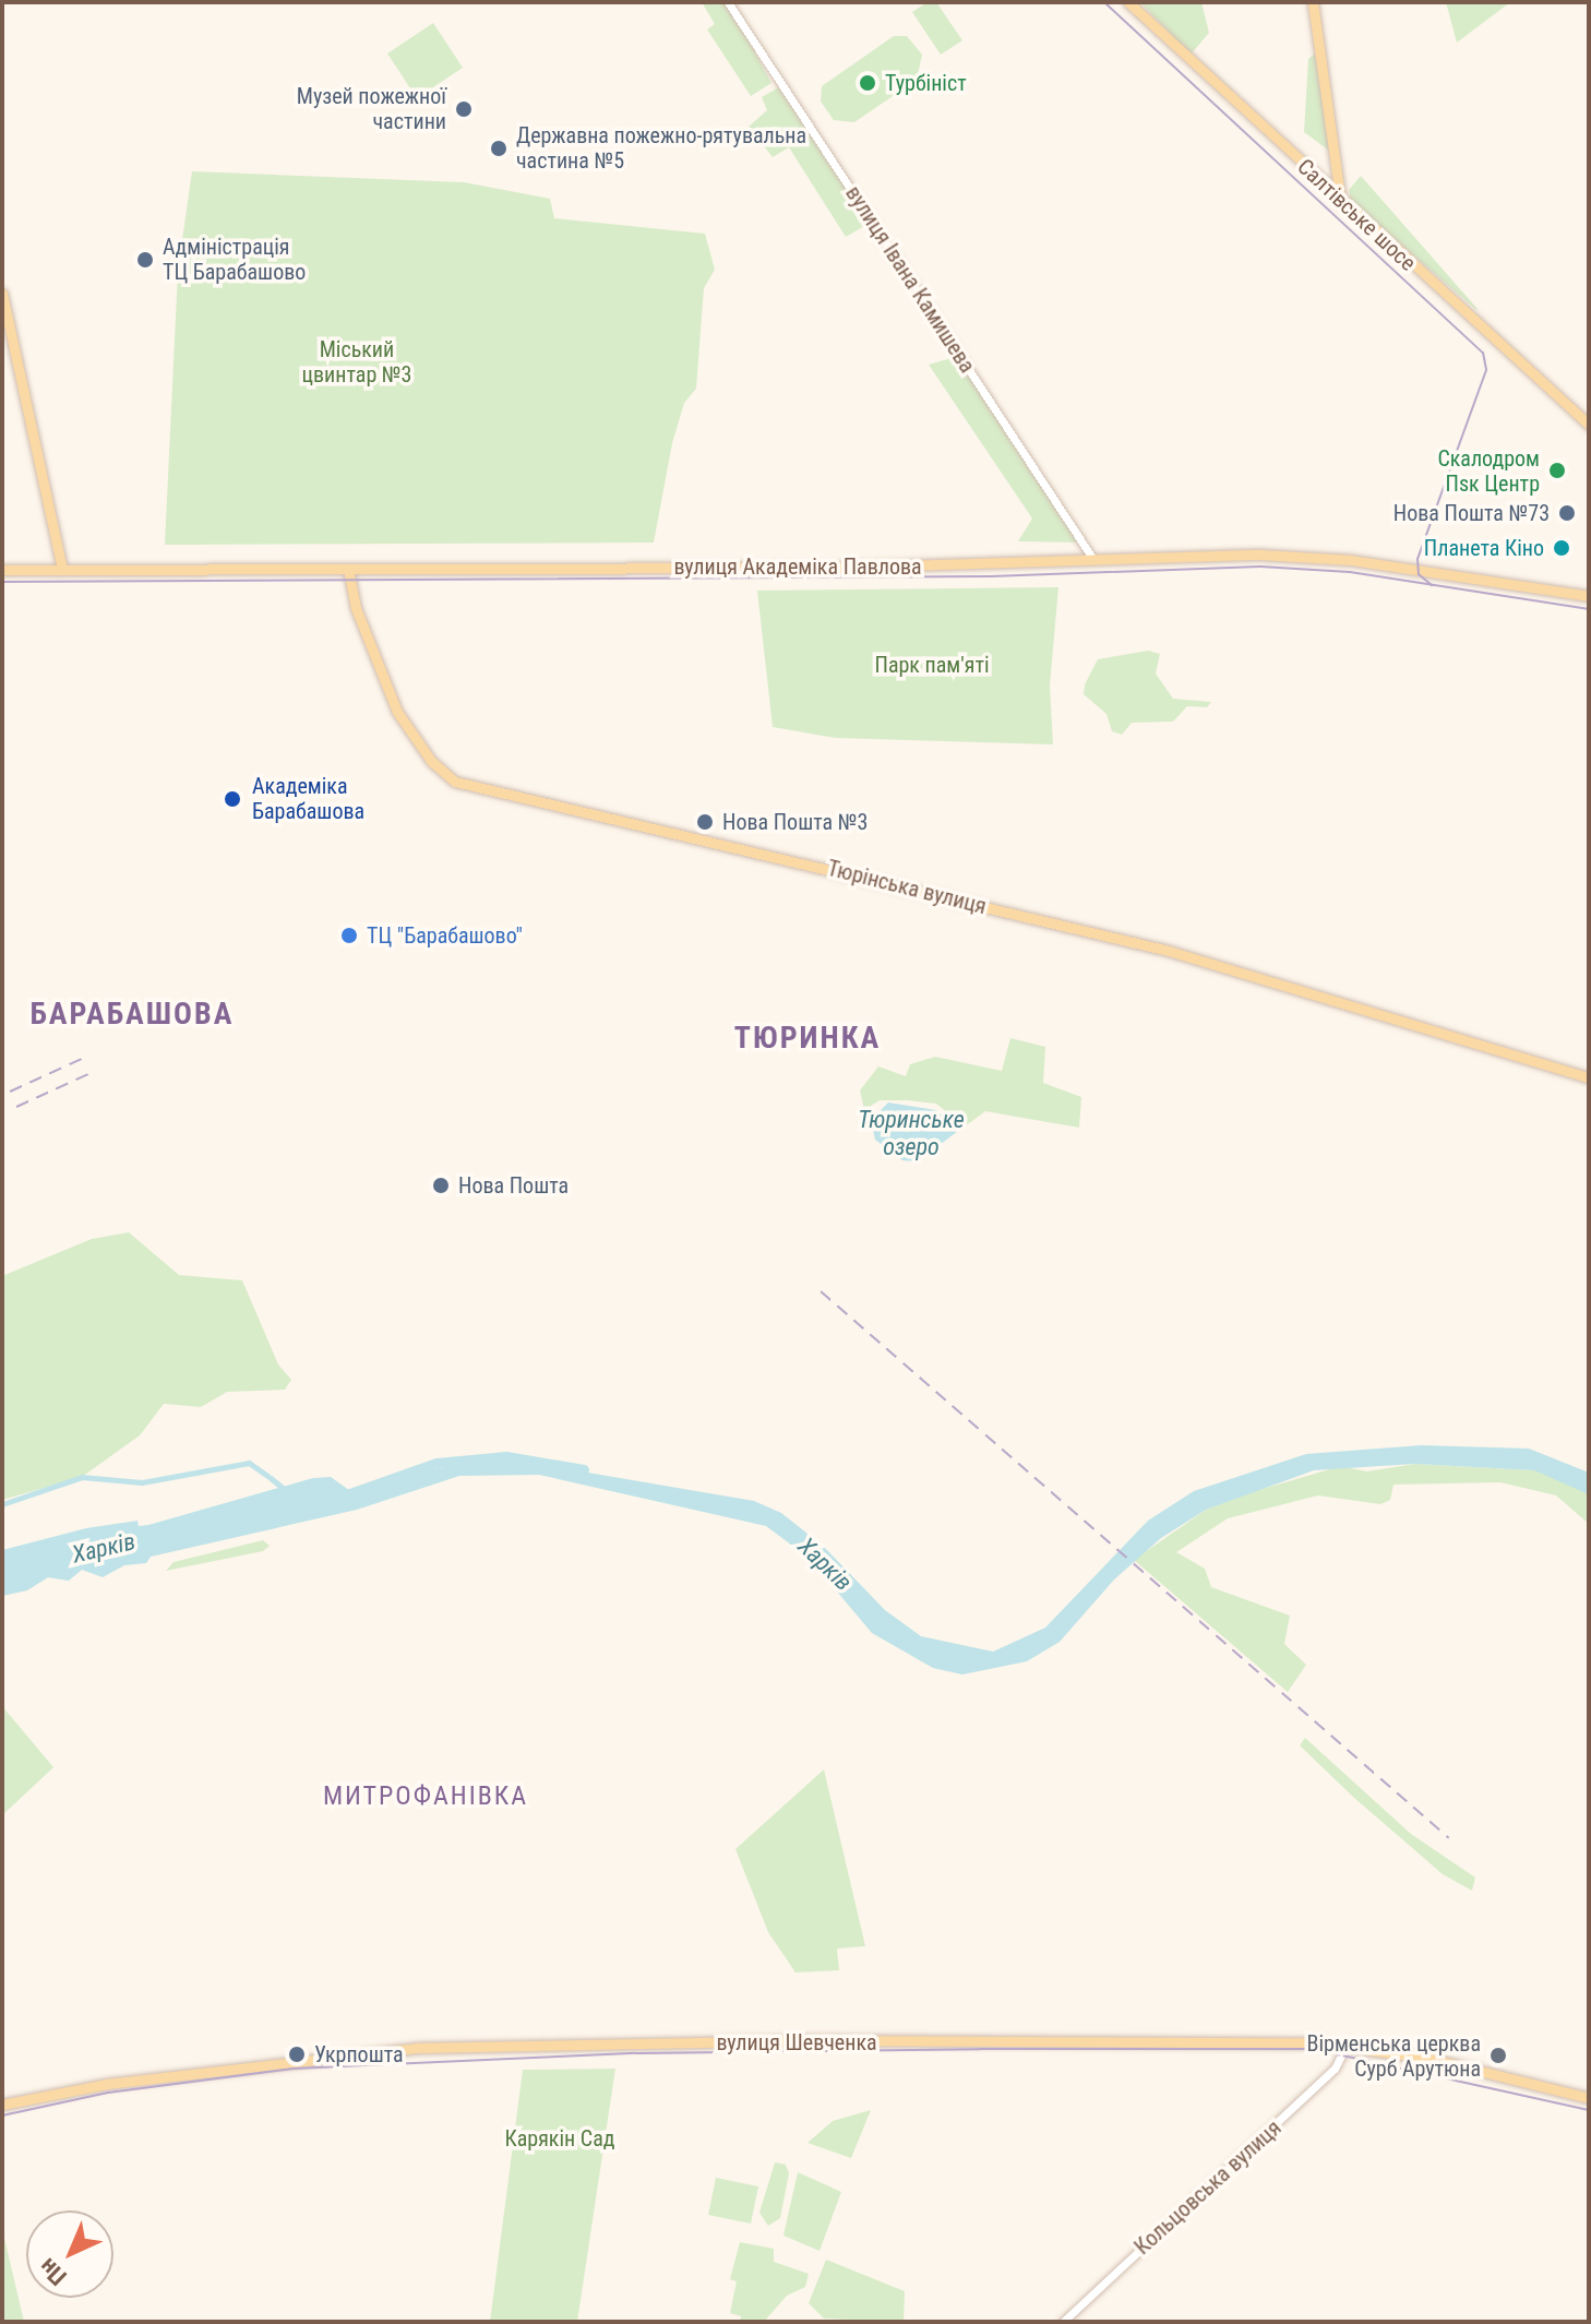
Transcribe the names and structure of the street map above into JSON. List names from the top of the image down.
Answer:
{
  "streets": {
    "main road": [
      "Салтівське шосе",
      "вулиця Академіка Павлова",
      "Тюрінська вулиця",
      "вулиця Шевченка"
    ],
    "street": ["вулиця Івана Камишева", "Кольцовська вулиця"]
  },
  "crossings": [
    ["вулиця Івана Камишева", "вулиця Академіка Павлова"],
    ["вулиця Академіка Павлова", "Тюрінська вулиця"],
    ["вулиця Шевченка", "Кольцовська вулиця"]
  ],
  "districts": ["БАРАБАШОВА", "ТЮРИНКА", "МИТРОФАНІВКА"],
  "water": ["Тюринське озеро", "Харків"],
  "parks": ["Міський цвинтар №3", "Парк пам'яті", "Карякін Сад"],
  "places": [
    "Турбініст",
    "Музей пожежної частини",
    "Державна пожежно-рятувальна частина №5",
    "Адміністрація ТЦ Барабашово",
    "Скалодром Пsк Центр",
    "Нова Пошта №73",
    "Планета Кіно",
    "Академіка Барабашова",
    "Нова Пошта №3",
    "ТЦ \"Барабашово\"",
    "Нова Пошта",
    "Укрпошта",
    "Вірменська церква Сурб Арутюна"
  ],
  "north": "bottom left"
}
